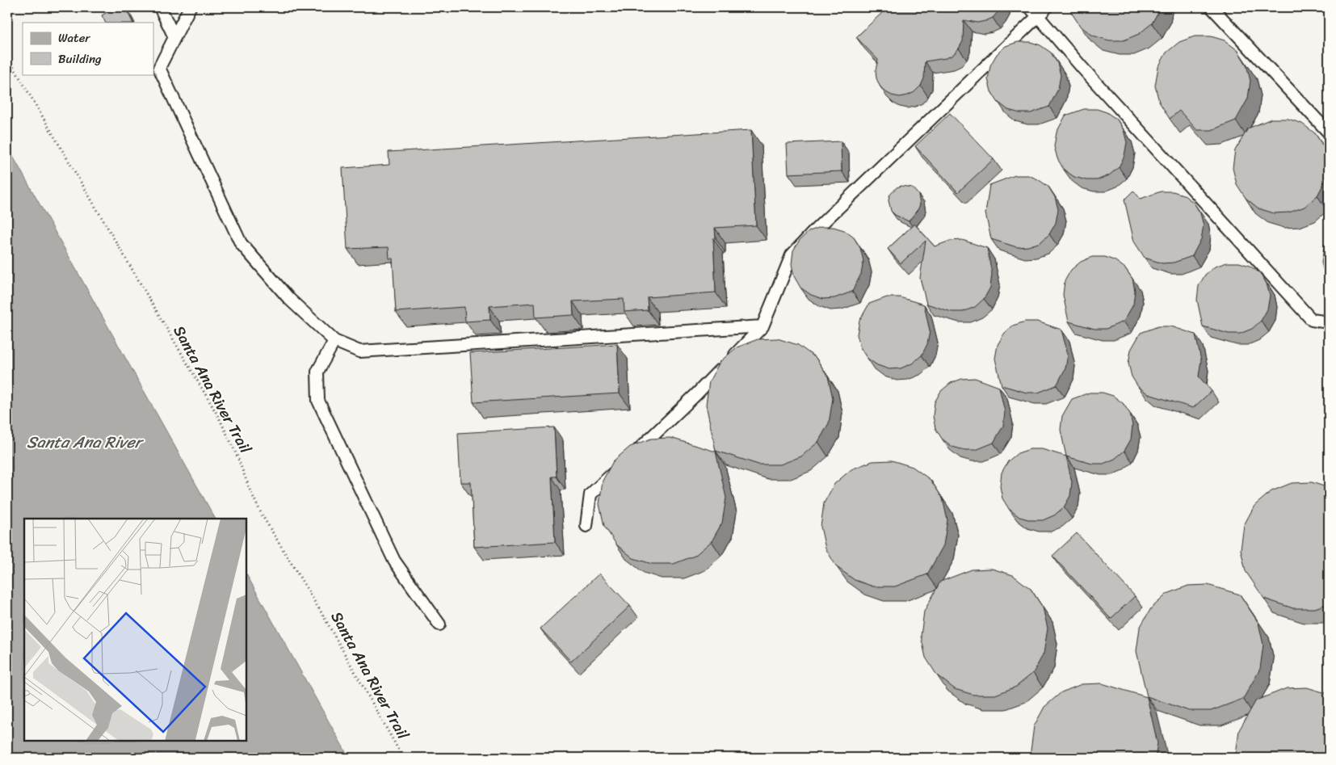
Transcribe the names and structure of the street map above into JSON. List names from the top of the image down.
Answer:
{
  "streets": {
    "path": ["Santa Ana River Trail"]
  },
  "water": ["Santa Ana River"],
  "legend": ["Water", "Building"]
}
